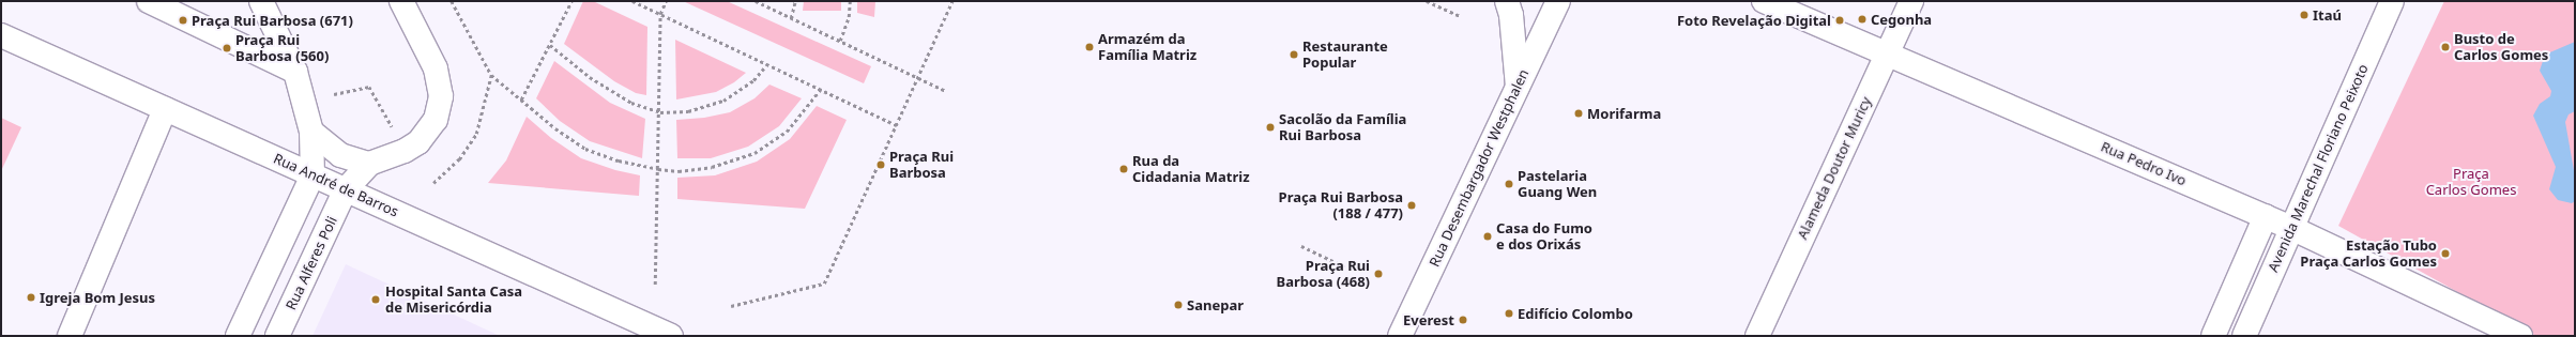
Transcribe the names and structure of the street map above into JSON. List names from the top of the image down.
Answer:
{
  "streets": {
    "street": [
      "Rua Pedro Ivo",
      "Rua Desembargador Westphalen",
      "Alameda Doutor Muricy",
      "Avenida Marechal Floriano Peixoto",
      "Rua André de Barros",
      "Rua Alferes Poli"
    ]
  },
  "crossings": [
    ["Rua Pedro Ivo", "Alameda Doutor Muricy"],
    ["Rua Pedro Ivo", "Avenida Marechal Floriano Peixoto"],
    ["Rua André de Barros", "Rua Alferes Poli"]
  ],
  "parks": ["Praça Carlos Gomes"],
  "places": [
    "Itaú",
    "Cegonha",
    "Praça Rui Barbosa (671)",
    "Foto Revelação Digital",
    "Armazém da Família Matriz",
    "Busto de Carlos Gomes",
    "Praça Rui Barbosa (560)",
    "Restaurante Popular",
    "Morifarma",
    "Sacolão da Família Rui Barbosa",
    "Praça Rui Barbosa",
    "Rua da Cidadania Matriz",
    "Pastelaria Guang Wen",
    "Praça Rui Barbosa (188 / 477)",
    "Casa do Fumo e dos Orixás",
    "Estação Tubo Praça Carlos Gomes",
    "Praça Rui Barbosa (468)",
    "Igreja Bom Jesus",
    "Hospital Santa Casa de Misericórdia",
    "Sanepar",
    "Edifício Colombo",
    "Everest"
  ]
}
